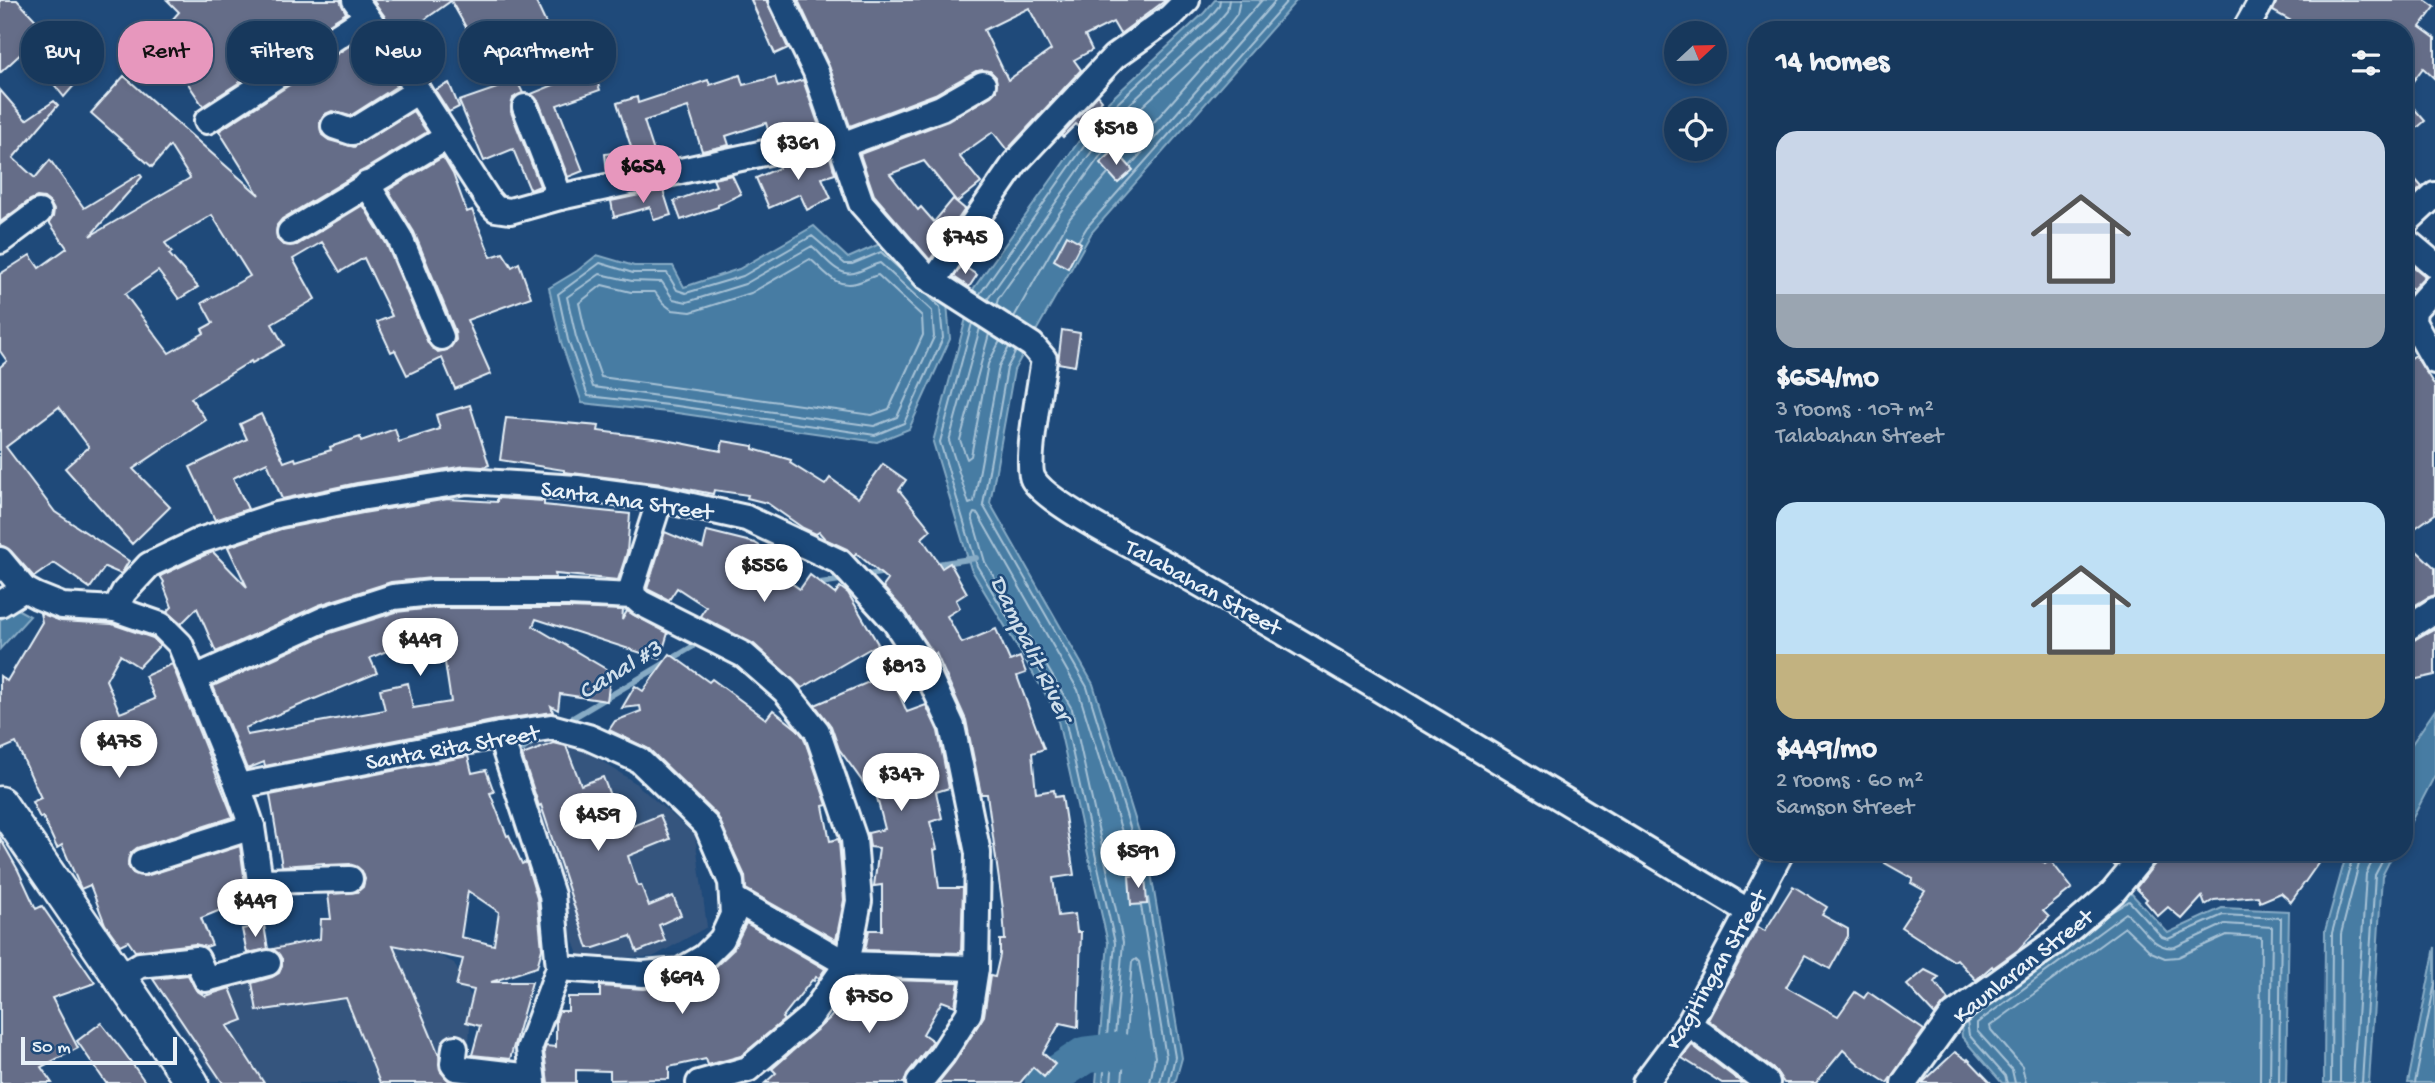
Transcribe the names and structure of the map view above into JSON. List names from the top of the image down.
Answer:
{
  "streets": {
    "street": [
      "Santa Ana Street",
      "Talabahan Street",
      "Santa Rita Street",
      "Kaunlaran Street",
      "Kagitingan Street"
    ]
  },
  "crossings": [
    ["Talabahan Street", "Kagitingan Street"]
  ],
  "water": ["Dampalit River", "Canal #3"],
  "scale_bar": "50 m",
  "north": "right",
  "page": {
    "chip": [
      "Buy",
      "Rent",
      "Filters",
      "New",
      "Apartment"
    ],
    "heading": "14 homes",
    "list": [
      {
        "name": "$654/mo",
        "note": "3 rooms · 107 m² · Talabahan Street"
      },
      {
        "name": "$449/mo",
        "note": "2 rooms · 60 m² · Samson Street"
      }
    ],
    "price": [
      "$518",
      "$361",
      "$654",
      "$745",
      "$556",
      "$449",
      "$813",
      "$475",
      "$347",
      "$459",
      "$591",
      "$449",
      "$694",
      "$750"
    ],
    "scale": "50 m"
  }
}
